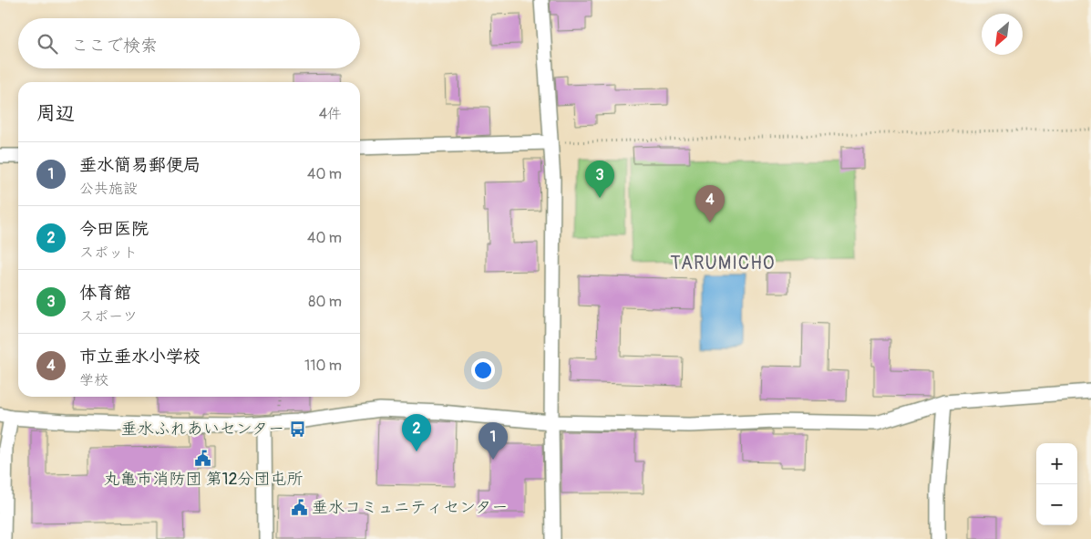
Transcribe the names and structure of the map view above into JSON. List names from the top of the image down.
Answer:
{
  "districts": ["TARUMICHO"],
  "places": {
    "bus stop": ["垂水ふれあいセンター"],
    "public building": ["丸亀市消防団 第12分団屯所", "垂水コミュニティセンター"]
  },
  "north": "bottom left",
  "page": {
    "search": "ここで検索",
    "heading": ["周辺", "4件"],
    "list": [
      {
        "mark": "1",
        "name": "垂水簡易郵便局",
        "note": "公共施設",
        "value": "40 m"
      },
      {
        "mark": "2",
        "name": "今田医院",
        "note": "スポット",
        "value": "40 m"
      },
      {
        "mark": "3",
        "name": "体育館",
        "note": "スポーツ",
        "value": "80 m"
      },
      {
        "mark": "4",
        "name": "市立垂水小学校",
        "note": "学校",
        "value": "110 m"
      }
    ],
    "pins": [
      "3",
      "4",
      "2",
      "1"
    ],
    "map_buttons": ["+", "−"]
  }
}
